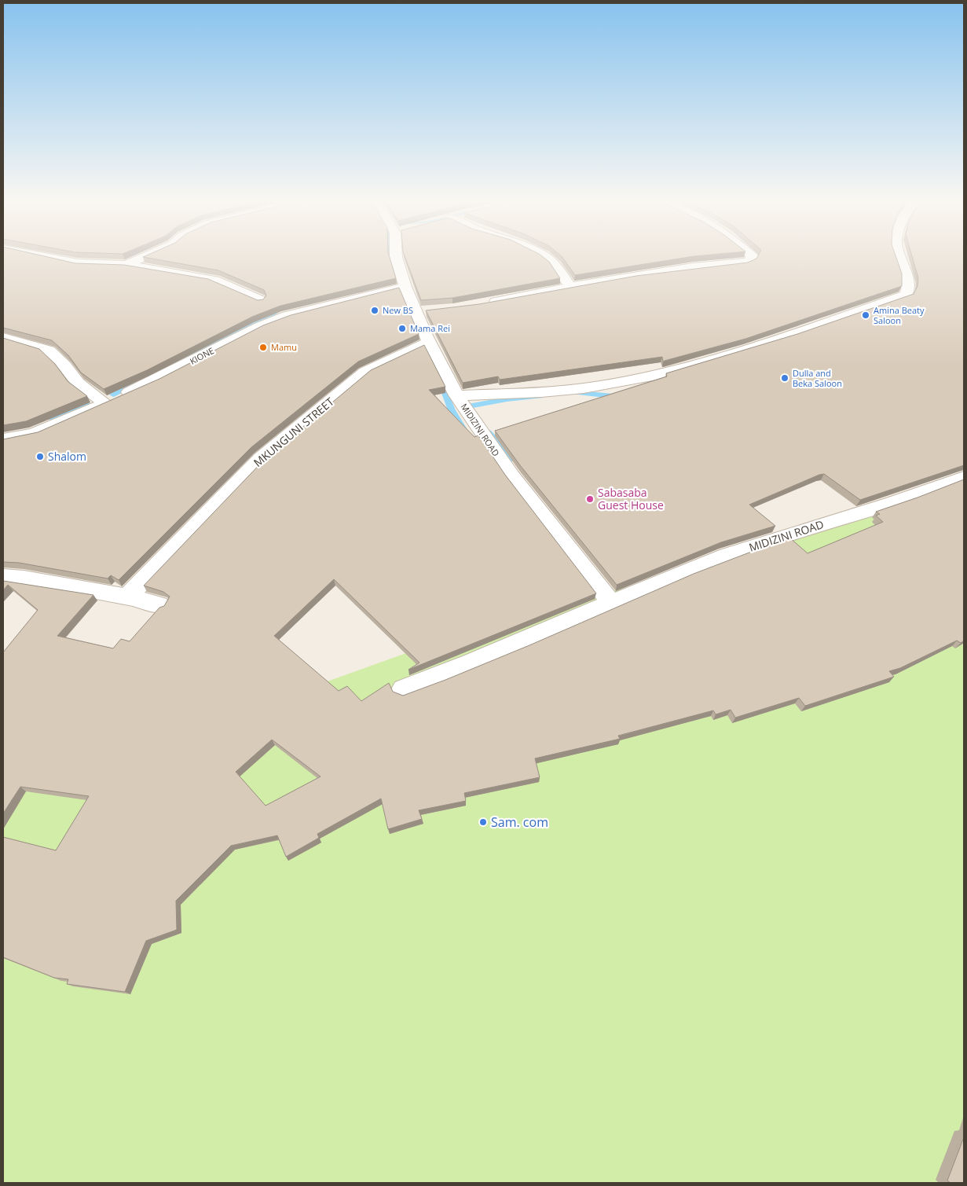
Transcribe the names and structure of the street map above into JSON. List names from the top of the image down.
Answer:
{
  "streets": {
    "street": ["KIONE", "MIDIZINI ROAD", "MKUNGUNI STREET"]
  },
  "crossings": [
    ["KIONE", "MIDIZINI ROAD"],
    ["MIDIZINI ROAD", "MKUNGUNI STREET"]
  ],
  "places": [
    "New BS",
    "Amina Beaty Saloon",
    "Mama Rei",
    "Mamu",
    "Dulla and Beka Saloon",
    "Shalom",
    "Sabasaba Guest House",
    "Sam. com"
  ]
}
